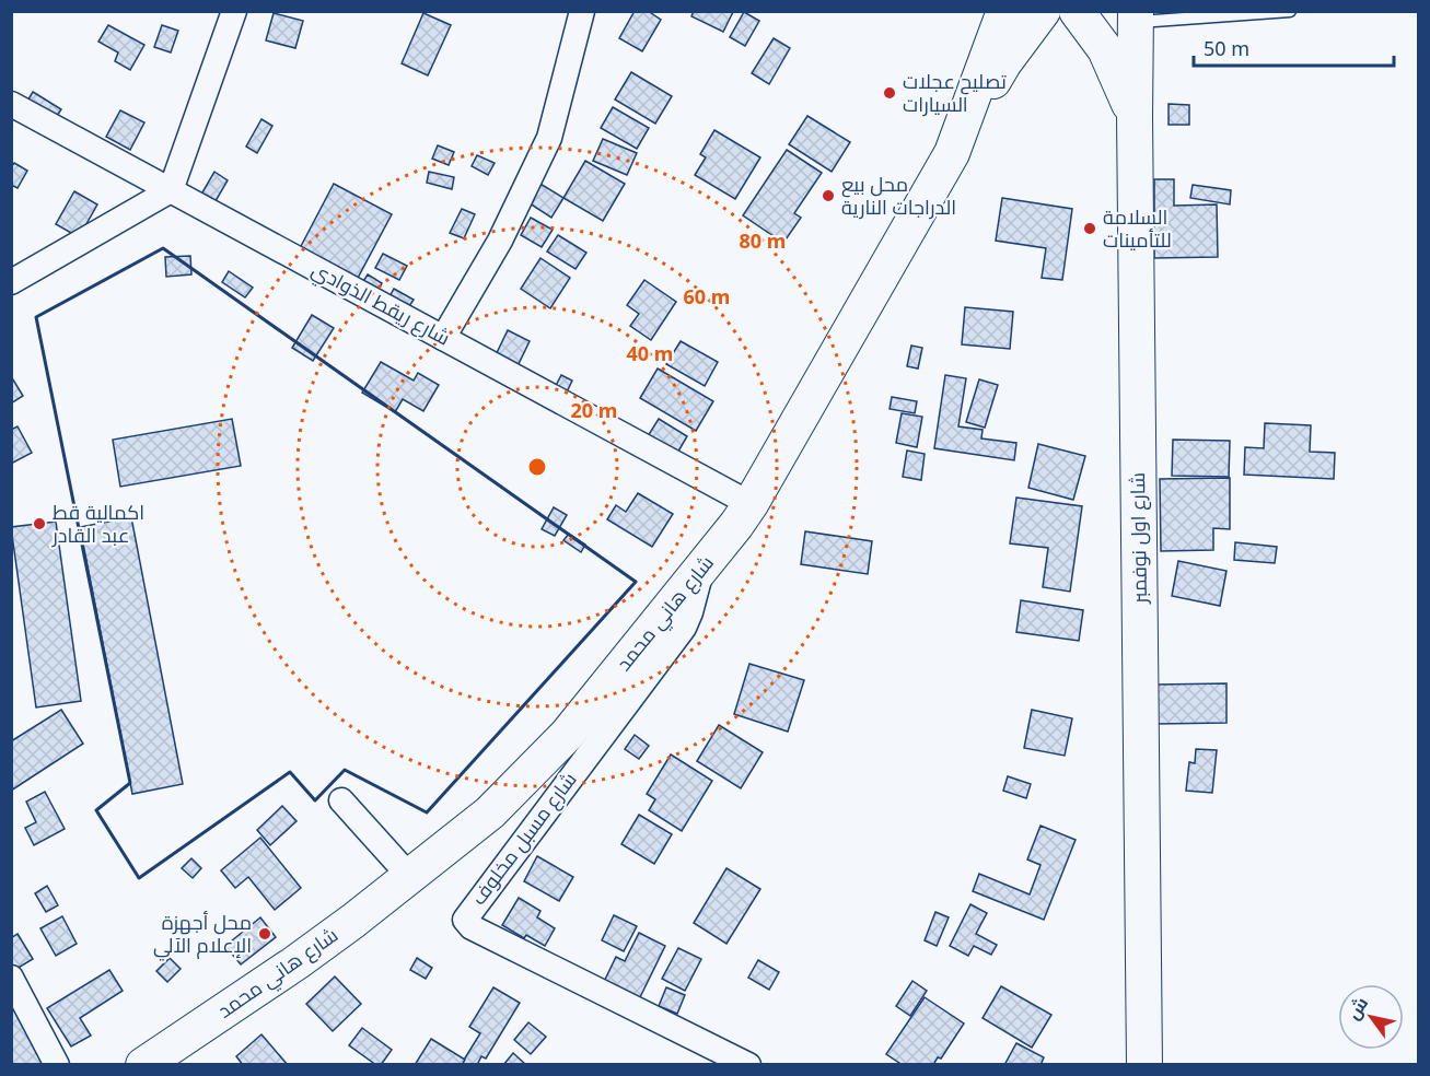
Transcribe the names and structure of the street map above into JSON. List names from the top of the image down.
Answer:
{
  "streets": {
    "street": [
      "شارع ريقط الذوادي",
      "شارع اول نوفمبر",
      "شارع هاني محمد",
      "شارع مسبل مخلوف"
    ]
  },
  "crossings": [
    ["شارع ريقط الذوادي", "شارع هاني محمد"],
    ["شارع هاني محمد", "شارع مسبل مخلوف"]
  ],
  "places": [
    "تصليح عجلات السيارات",
    "محل بيع الدراجات النارية",
    "السلامة للتأمينات",
    "اكمالية قط عبد القادر",
    "محل أجهزة الإعلام الآلي"
  ],
  "scale_bar": "50 m",
  "north": "top left",
  "rings": [
    "80 m",
    "60 m",
    "40 m",
    "20 m"
  ]
}
